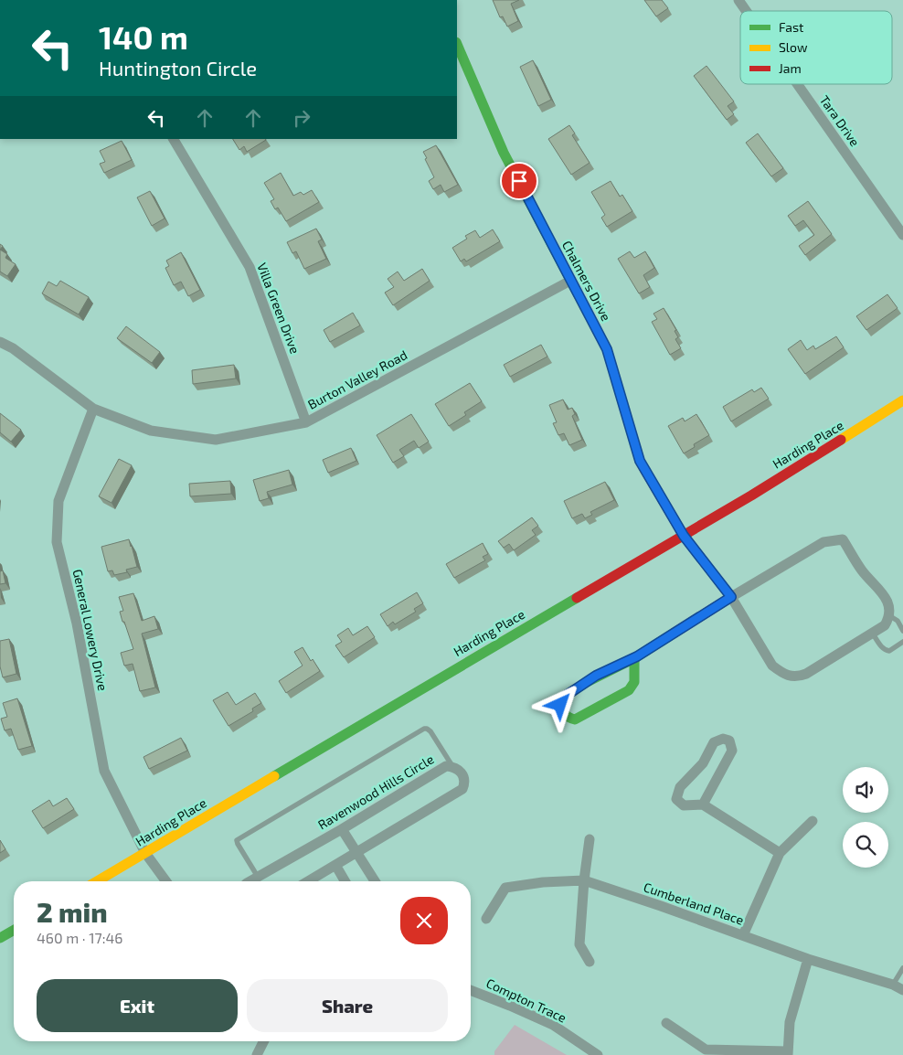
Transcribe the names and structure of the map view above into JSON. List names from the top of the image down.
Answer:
{
  "streets": {
    "main road": ["Chalmers Drive", "Harding Place"],
    "street": [
      "Tara Drive",
      "Villa Green Drive",
      "Burton Valley Road",
      "General Lowery Drive",
      "Ravenwood Hills Circle",
      "Cumberland Place",
      "Compton Trace"
    ]
  },
  "crossings": [
    ["Chalmers Drive", "Burton Valley Road"],
    ["Chalmers Drive", "Harding Place"],
    ["Villa Green Drive", "Burton Valley Road"],
    ["Burton Valley Road", "General Lowery Drive"],
    ["Harding Place", "General Lowery Drive"]
  ],
  "legend": ["Fast", "Slow", "Jam"],
  "page": {
    "turn": ["140 m", "Huntington Circle"],
    "heading": ["2 min", "460 m · 17:46"],
    "buttons": ["Exit", "Share"]
  }
}
